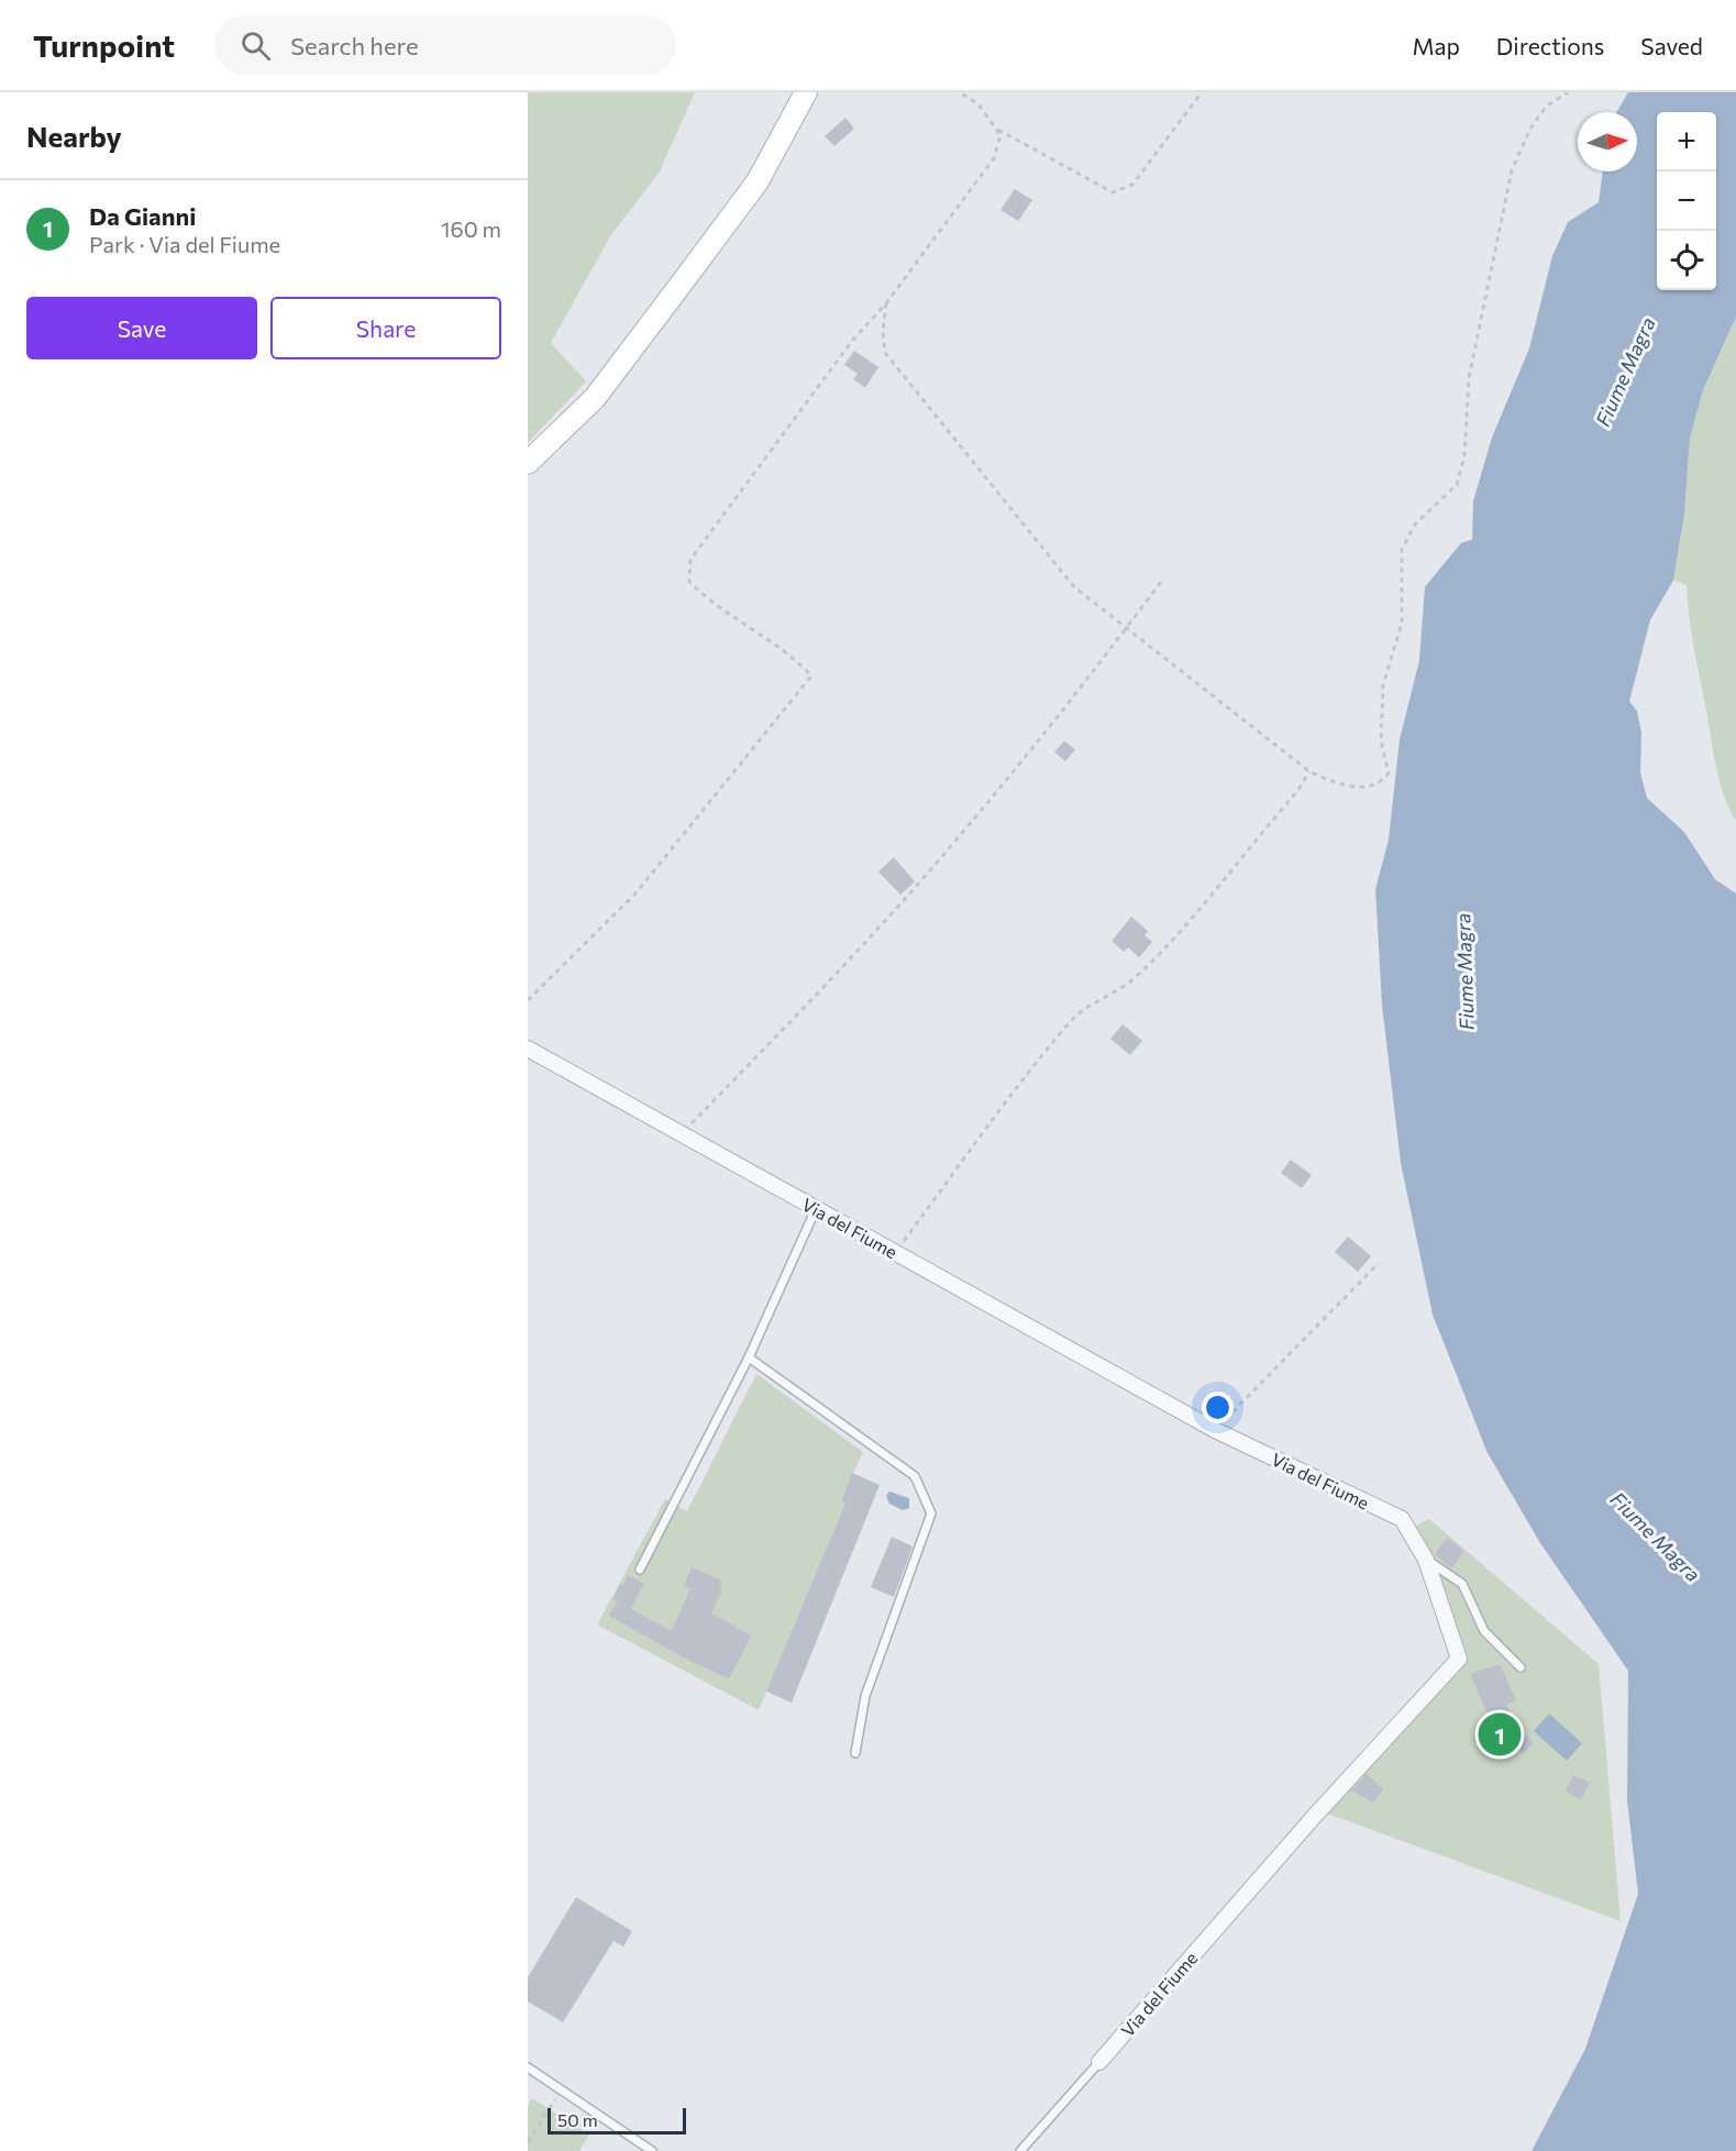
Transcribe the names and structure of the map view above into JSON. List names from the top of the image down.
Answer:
{
  "streets": {
    "street": ["Via del Fiume"]
  },
  "water": ["Fiume Magra"],
  "scale_bar": "50 m",
  "north": "right",
  "page": {
    "header": "Turnpoint",
    "search": "Search here",
    "nav": ["Map", "Directions", "Saved"],
    "heading": "Nearby",
    "map_buttons": ["+", "−"],
    "list": [
      {
        "mark": "1",
        "name": "Da Gianni",
        "note": "Park · Via del Fiume",
        "value": "160 m"
      }
    ],
    "buttons": ["Save", "Share"],
    "pins": "1",
    "scale": "50 m"
  }
}
